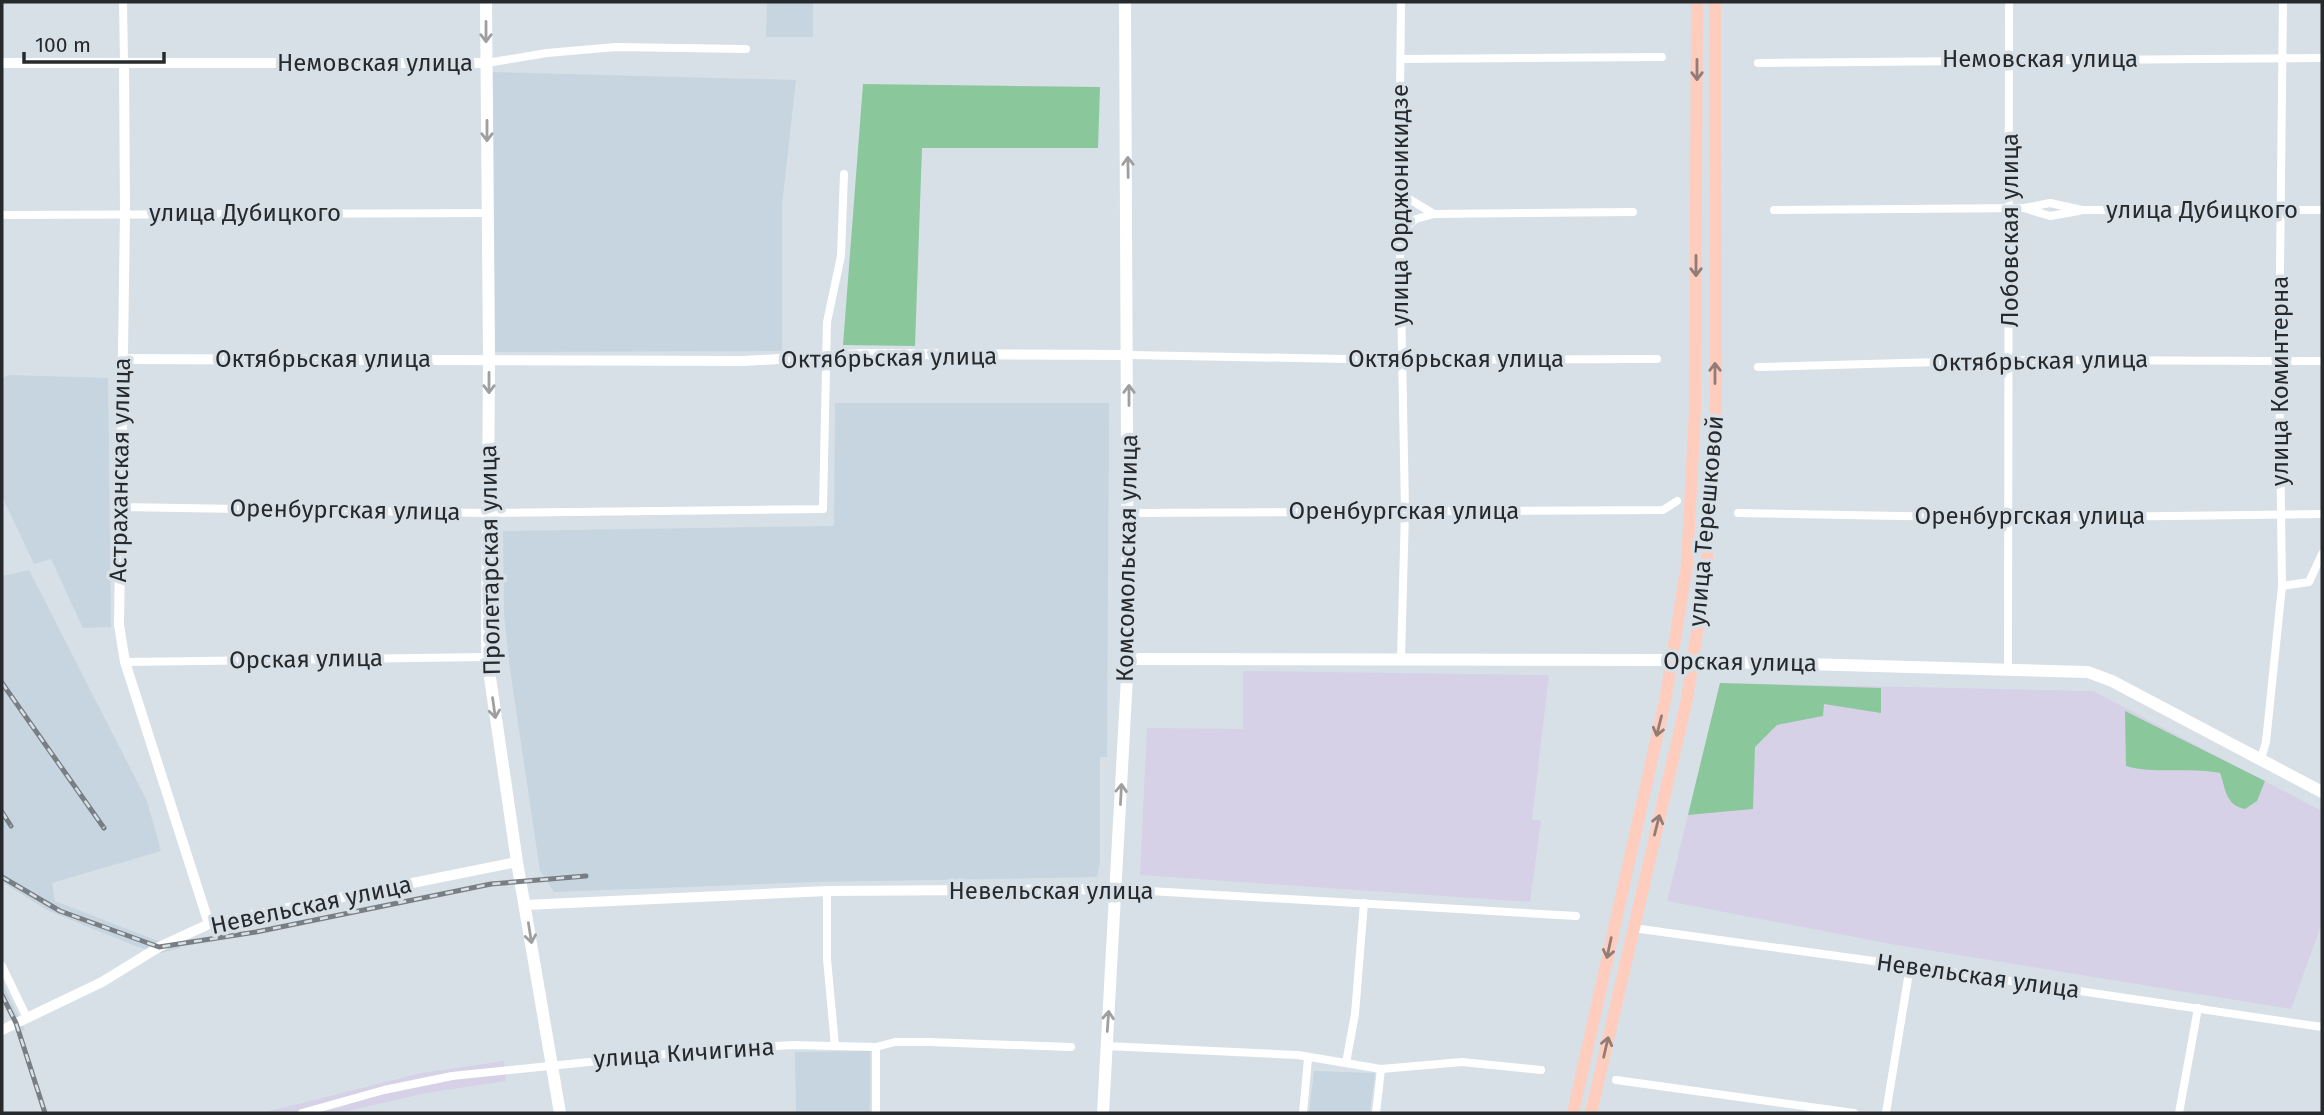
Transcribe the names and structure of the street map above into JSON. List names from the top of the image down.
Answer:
{
  "streets": {
    "main road": [
      "улица Терешковой",
      "Комсомольская улица",
      "Пролетарская улица",
      "Орская улица"
    ],
    "street": [
      "Немовская улица",
      "улица Орджоникидзе",
      "улица Дубицкого",
      "Лобовская улица",
      "Октябрьская улица",
      "улица Коминтерна",
      "Астраханская улица",
      "Оренбургская улица",
      "Невельская улица",
      "улица Кичигина"
    ]
  },
  "crossings": [
    ["Немовская улица", "Лобовская улица"],
    ["Немовская улица", "улица Коминтерна"],
    ["Немовская улица", "Астраханская улица"],
    ["Немовская улица", "Пролетарская улица"],
    ["улица Орджоникидзе", "Октябрьская улица"],
    ["улица Орджоникидзе", "Оренбургская улица"],
    ["улица Орджоникидзе", "Орская улица"],
    ["улица Дубицкого", "Лобовская улица"],
    ["улица Дубицкого", "улица Коминтерна"],
    ["улица Дубицкого", "Астраханская улица"],
    ["улица Дубицкого", "Пролетарская улица"],
    ["Лобовская улица", "Октябрьская улица"],
    ["Лобовская улица", "Оренбургская улица"],
    ["Лобовская улица", "Орская улица"],
    ["Октябрьская улица", "улица Коминтерна"],
    ["Октябрьская улица", "Астраханская улица"],
    ["Октябрьская улица", "Оренбургская улица"],
    ["Октябрьская улица", "Комсомольская улица"],
    ["Октябрьская улица", "Пролетарская улица"],
    ["улица Коминтерна", "Оренбургская улица"],
    ["улица Коминтерна", "Орская улица"],
    ["Астраханская улица", "Оренбургская улица"],
    ["Астраханская улица", "Орская улица"],
    ["Астраханская улица", "Невельская улица"],
    ["Оренбургская улица", "Комсомольская улица"],
    ["Оренбургская улица", "Пролетарская улица"],
    ["улица Терешковой", "Орская улица"],
    ["улица Терешковой", "Невельская улица"],
    ["Комсомольская улица", "Орская улица"],
    ["Комсомольская улица", "Невельская улица"],
    ["Пролетарская улица", "Орская улица"],
    ["Пролетарская улица", "Невельская улица"],
    ["Пролетарская улица", "улица Кичигина"]
  ],
  "one_way": ["Комсомольская улица", "Пролетарская улица"],
  "scale_bar": "100 m"
}
